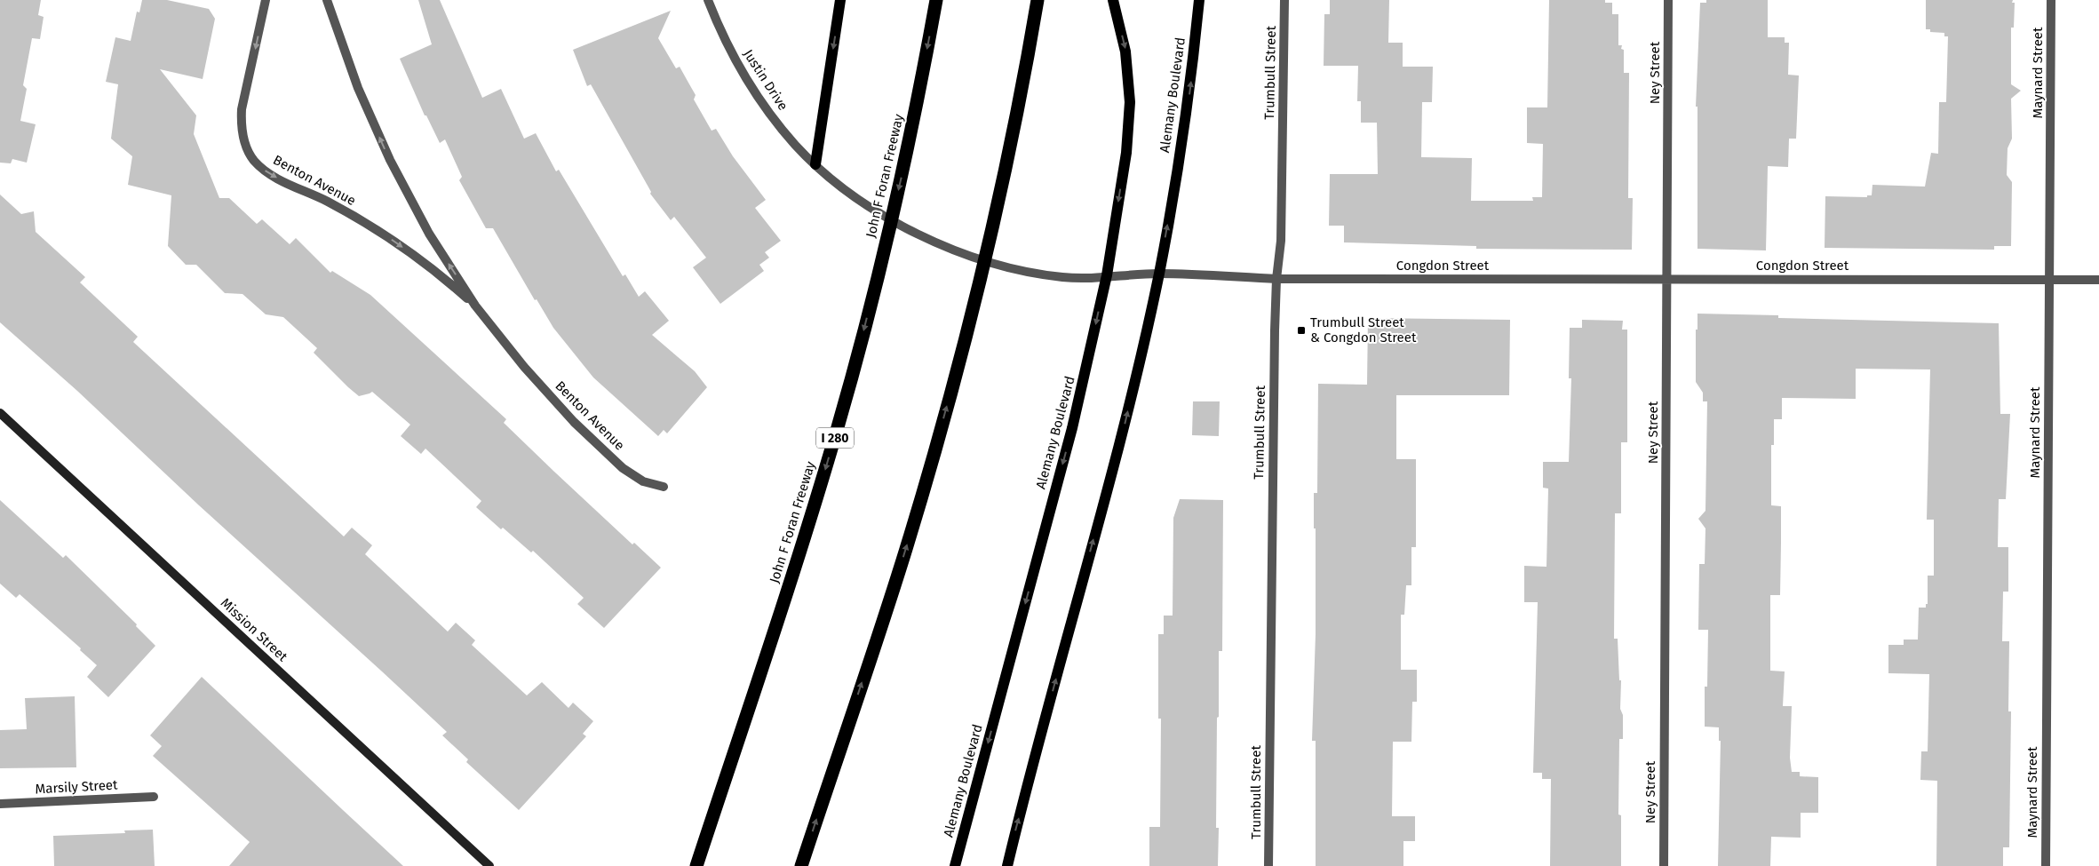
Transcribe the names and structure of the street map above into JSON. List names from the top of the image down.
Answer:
{
  "streets": {
    "highway": ["John F Foran Freeway", "I 280"],
    "main road": ["Alemany Boulevard", "Mission Street"],
    "street": [
      "Trumbull Street",
      "Ney Street",
      "Maynard Street",
      "Justin Drive",
      "Benton Avenue",
      "Congdon Street",
      "Marsily Street"
    ]
  },
  "crossings": [
    ["Trumbull Street", "Congdon Street"],
    ["Ney Street", "Congdon Street"],
    ["Maynard Street", "Congdon Street"],
    ["Justin Drive", "Congdon Street"],
    ["Alemany Boulevard", "Congdon Street"]
  ],
  "places": {
    "transit": ["Trumbull Street & Congdon Street"]
  }
}
